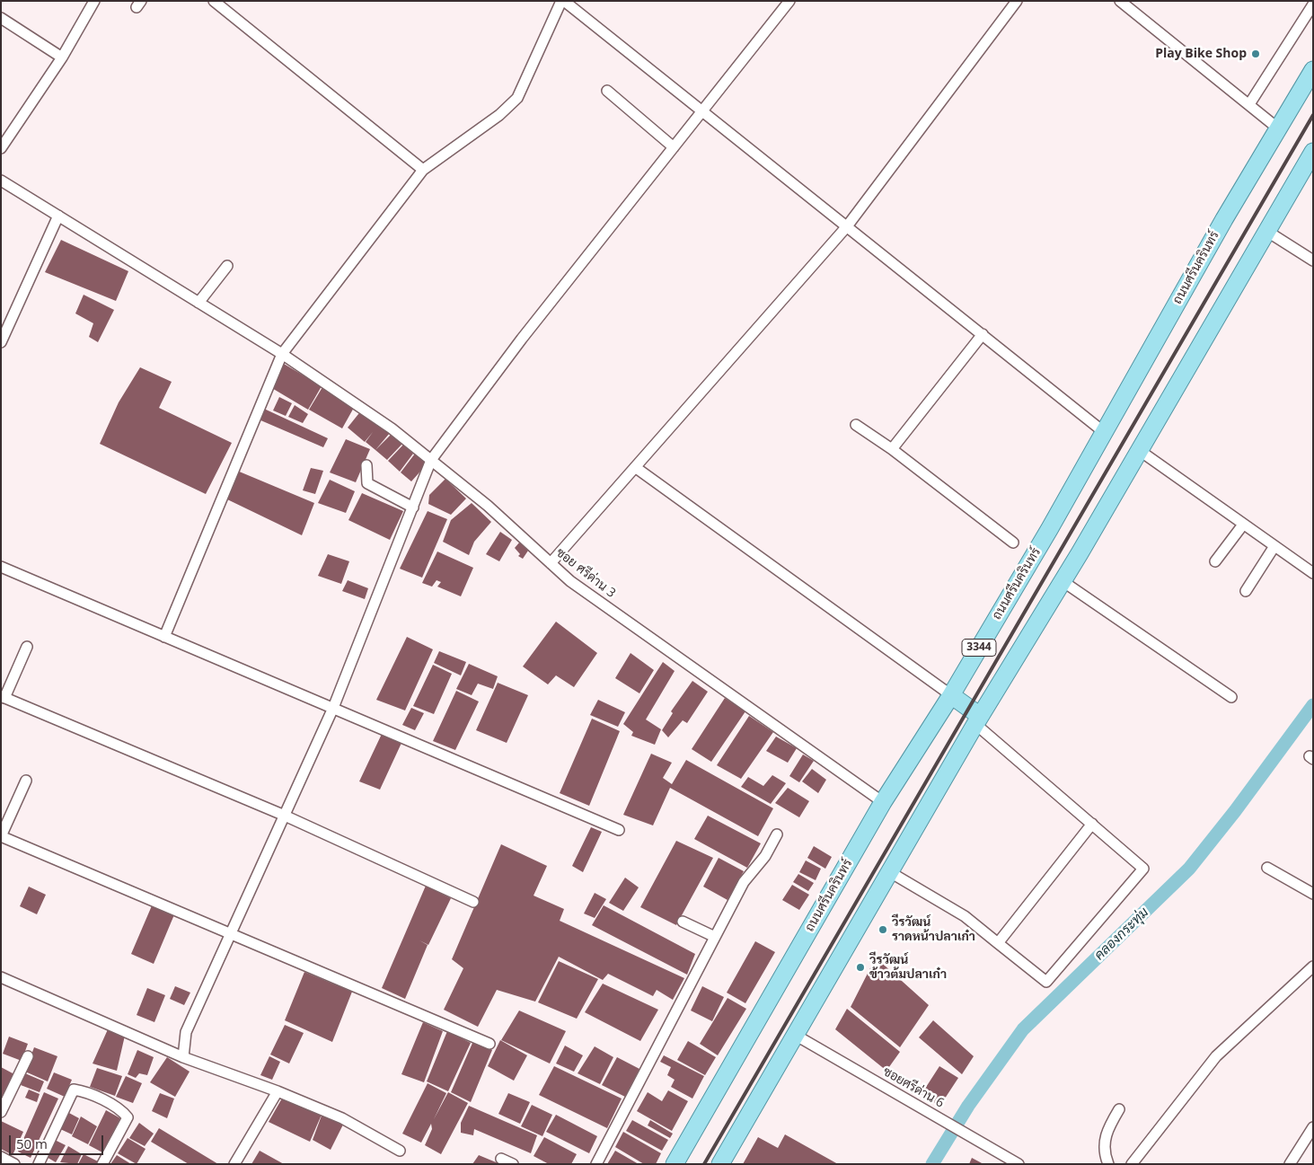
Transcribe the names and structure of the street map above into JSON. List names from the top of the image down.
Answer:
{
  "streets": {
    "main road": ["ถนนศรีนครินทร์", "3344"],
    "street": ["ซอย ศรีด่าน 3", "ซอยศรีด่าน 6"]
  },
  "crossings": [
    ["ถนนศรีนครินทร์", "ซอย ศรีด่าน 3"],
    ["3344", "ซอยศรีด่าน 6"]
  ],
  "water": ["คลองกระทุ่ม"],
  "places": ["Play Bike Shop", "วีรวัฒน์ ราดหน้าปลาเก๋า", "วีรวัฒน์ ข้าวต้มปลาเก๋า"],
  "scale_bar": "50 m"
}
